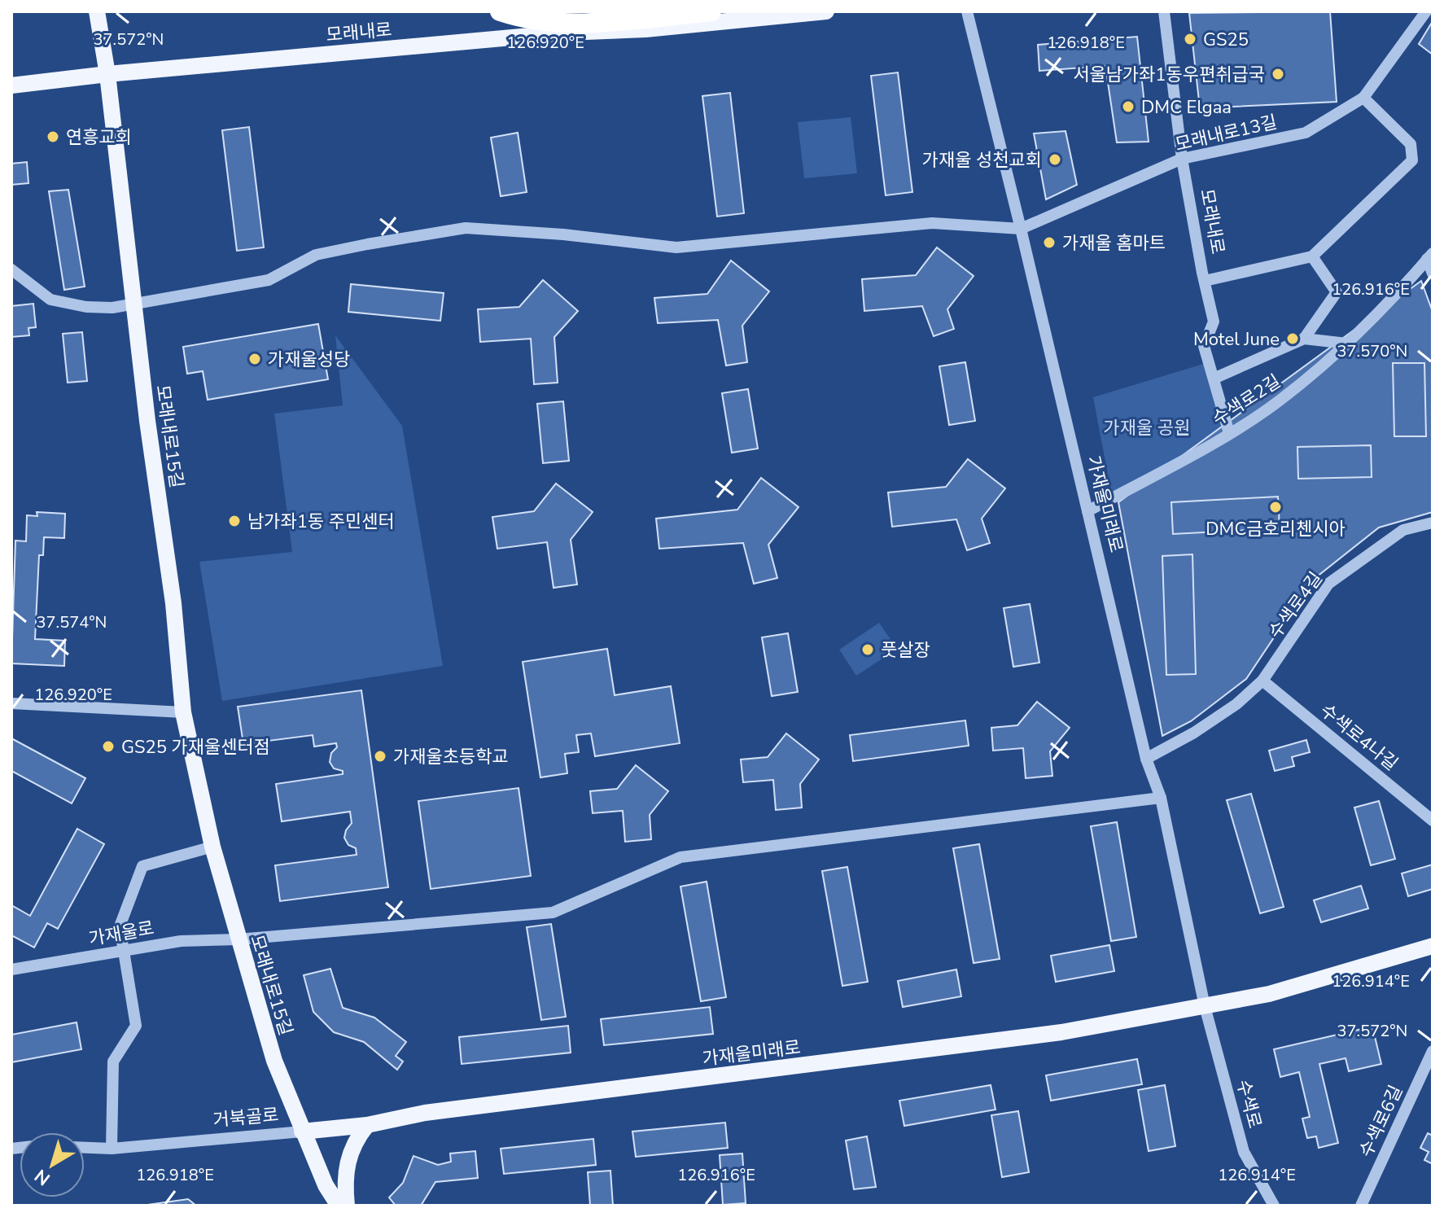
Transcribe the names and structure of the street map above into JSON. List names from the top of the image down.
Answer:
{
  "streets": {
    "main road": [
      "모래내로",
      "모래내로15길",
      "가재울미래로",
      "거북골로"
    ],
    "street": [
      "모래내로13길",
      "수색로2길",
      "수색로4길",
      "수색로4나길",
      "가재울로",
      "수색로",
      "수색로6길"
    ]
  },
  "crossings": [
    ["모래내로", "모래내로13길"],
    ["모래내로", "수색로2길"],
    ["모래내로", "모래내로15길"],
    ["모래내로13길", "가재울미래로"],
    ["수색로2길", "가재울미래로"],
    ["모래내로15길", "가재울미래로"],
    ["모래내로15길", "가재울로"],
    ["모래내로15길", "거북골로"],
    ["가재울미래로", "수색로4길"],
    ["가재울미래로", "가재울로"],
    ["가재울미래로", "수색로"],
    ["가재울미래로", "거북골로"],
    ["수색로4길", "수색로4나길"]
  ],
  "parks": ["가재울 공원"],
  "places": [
    "GS25",
    "서울남가좌1동우편취급국",
    "DMC Elgaa",
    "연흥교회",
    "가재울 성천교회",
    "가재울 홈마트",
    "Motel June",
    "가재울성당",
    "DMC금호리첸시아",
    "남가좌1동 주민센터",
    "풋살장",
    "GS25 가재울센터점",
    "가재울초등학교"
  ],
  "north": "bottom left",
  "coordinates": [
    "37.572°N",
    "126.920°E",
    "126.918°E",
    "126.916°E",
    "37.570°N",
    "37.574°N",
    "126.914°E"
  ]
}
